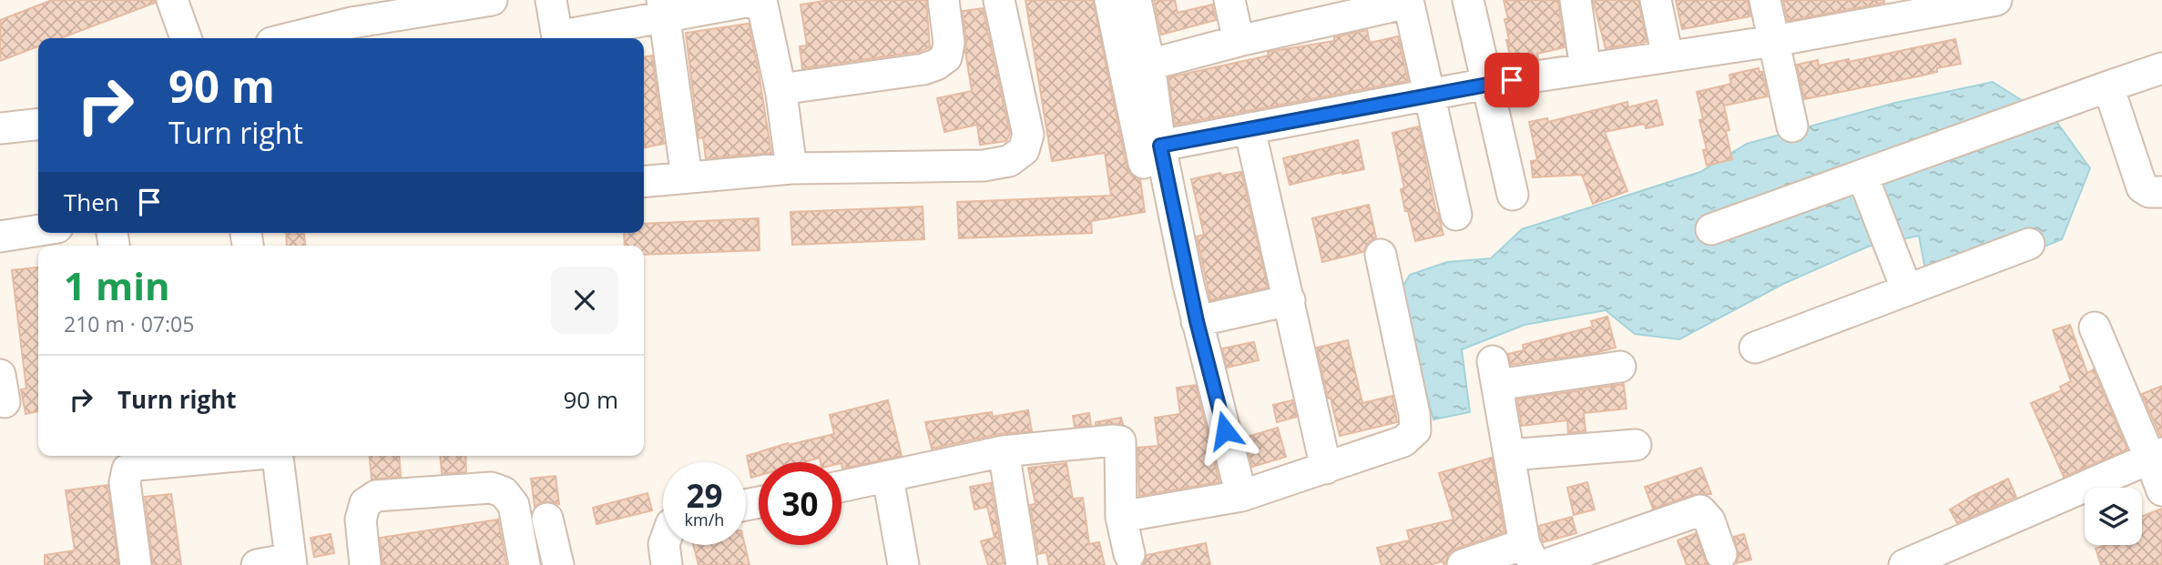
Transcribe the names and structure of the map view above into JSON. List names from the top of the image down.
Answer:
{
  "page": {
    "turn": ["90 m", "Turn right"],
    "then": "Then",
    "heading": ["1 min", "210 m · 07:05"],
    "list": [
      {
        "name": "Turn right",
        "value": "90 m"
      }
    ],
    "speed": "29 km/h",
    "limit": "30"
  }
}
